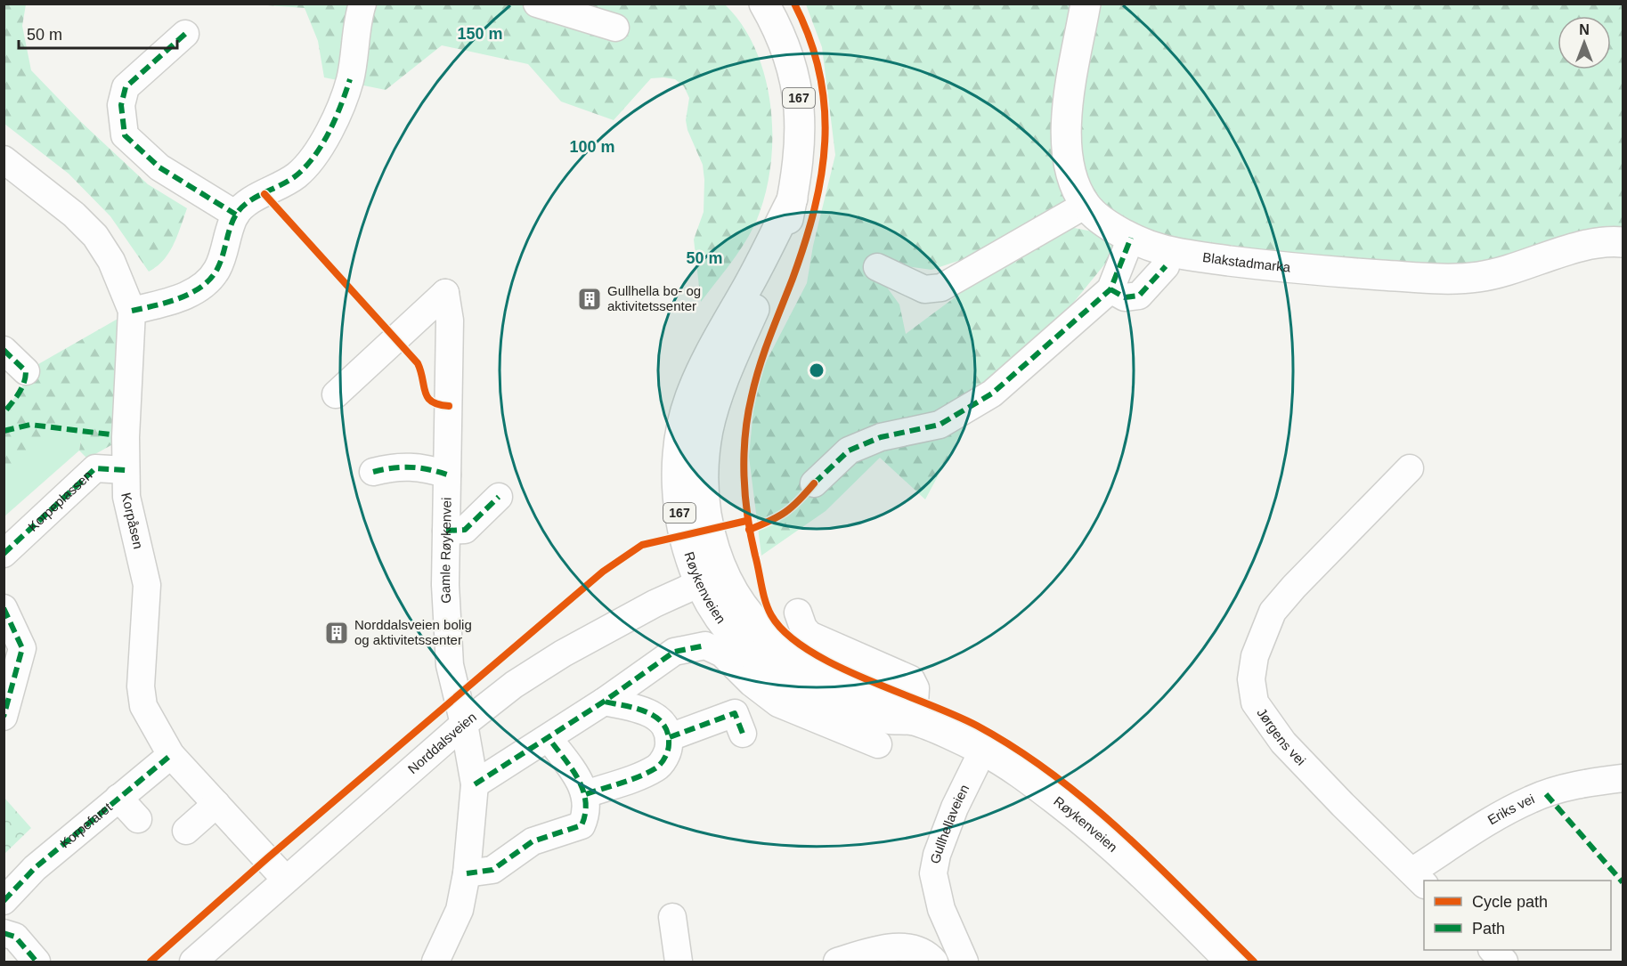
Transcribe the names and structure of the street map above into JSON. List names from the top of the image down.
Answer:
{
  "streets": {
    "main road": ["167", "Blakstadmarka", "Røykenveien"],
    "street": [
      "Korpeplassen",
      "Korpåsen",
      "Gamle Røykenvei",
      "Jørgens vei",
      "Norddalsveien",
      "Eriks vei",
      "Korpefaret",
      "Gullhellaveien"
    ]
  },
  "crossings": [
    ["Korpeplassen", "Korpåsen"],
    ["Korpåsen", "Norddalsveien"],
    ["Korpåsen", "Korpefaret"],
    ["Gamle Røykenvei", "Norddalsveien"],
    ["Røykenveien", "Norddalsveien"],
    ["Røykenveien", "Gullhellaveien"],
    ["Jørgens vei", "Eriks vei"]
  ],
  "places": {
    "building": ["Gullhella bo- og aktivitetssenter", "Norddalsveien bolig og aktivitetssenter"]
  },
  "legend": ["Cycle path", "Path"],
  "scale_bar": "50 m",
  "north": "top",
  "rings": ["150 m", "100 m", "50 m"]
}
